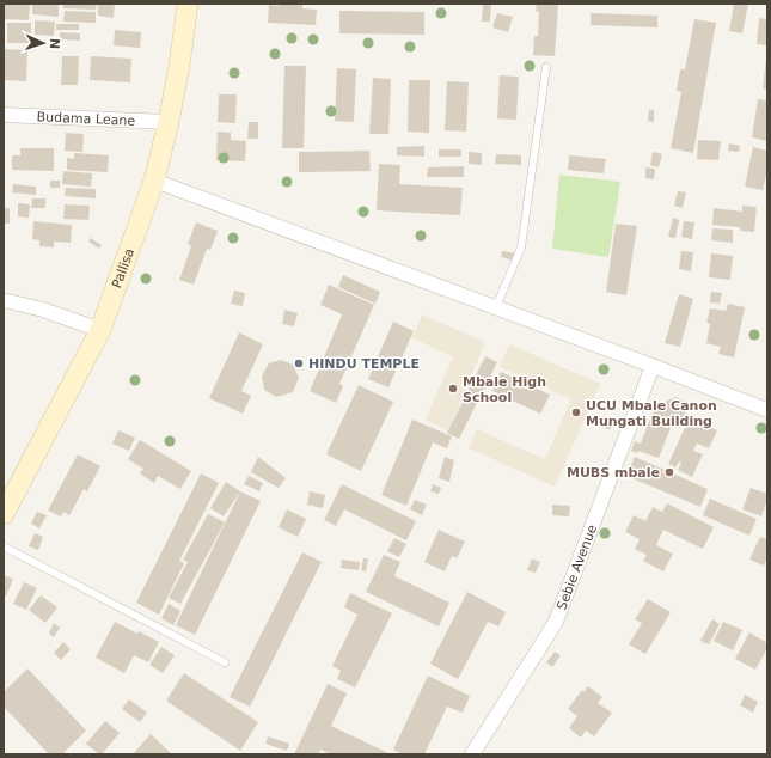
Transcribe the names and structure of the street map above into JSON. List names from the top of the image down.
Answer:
{
  "streets": {
    "main road": ["Pallisa"],
    "street": ["Budama Leane", "Sebie Avenue"]
  },
  "crossings": [
    ["Budama Leane", "Pallisa"]
  ],
  "places": [
    "HINDU TEMPLE",
    "Mbale High School",
    "UCU Mbale Canon Mungati Building",
    "MUBS mbale"
  ],
  "north": "right"
}
